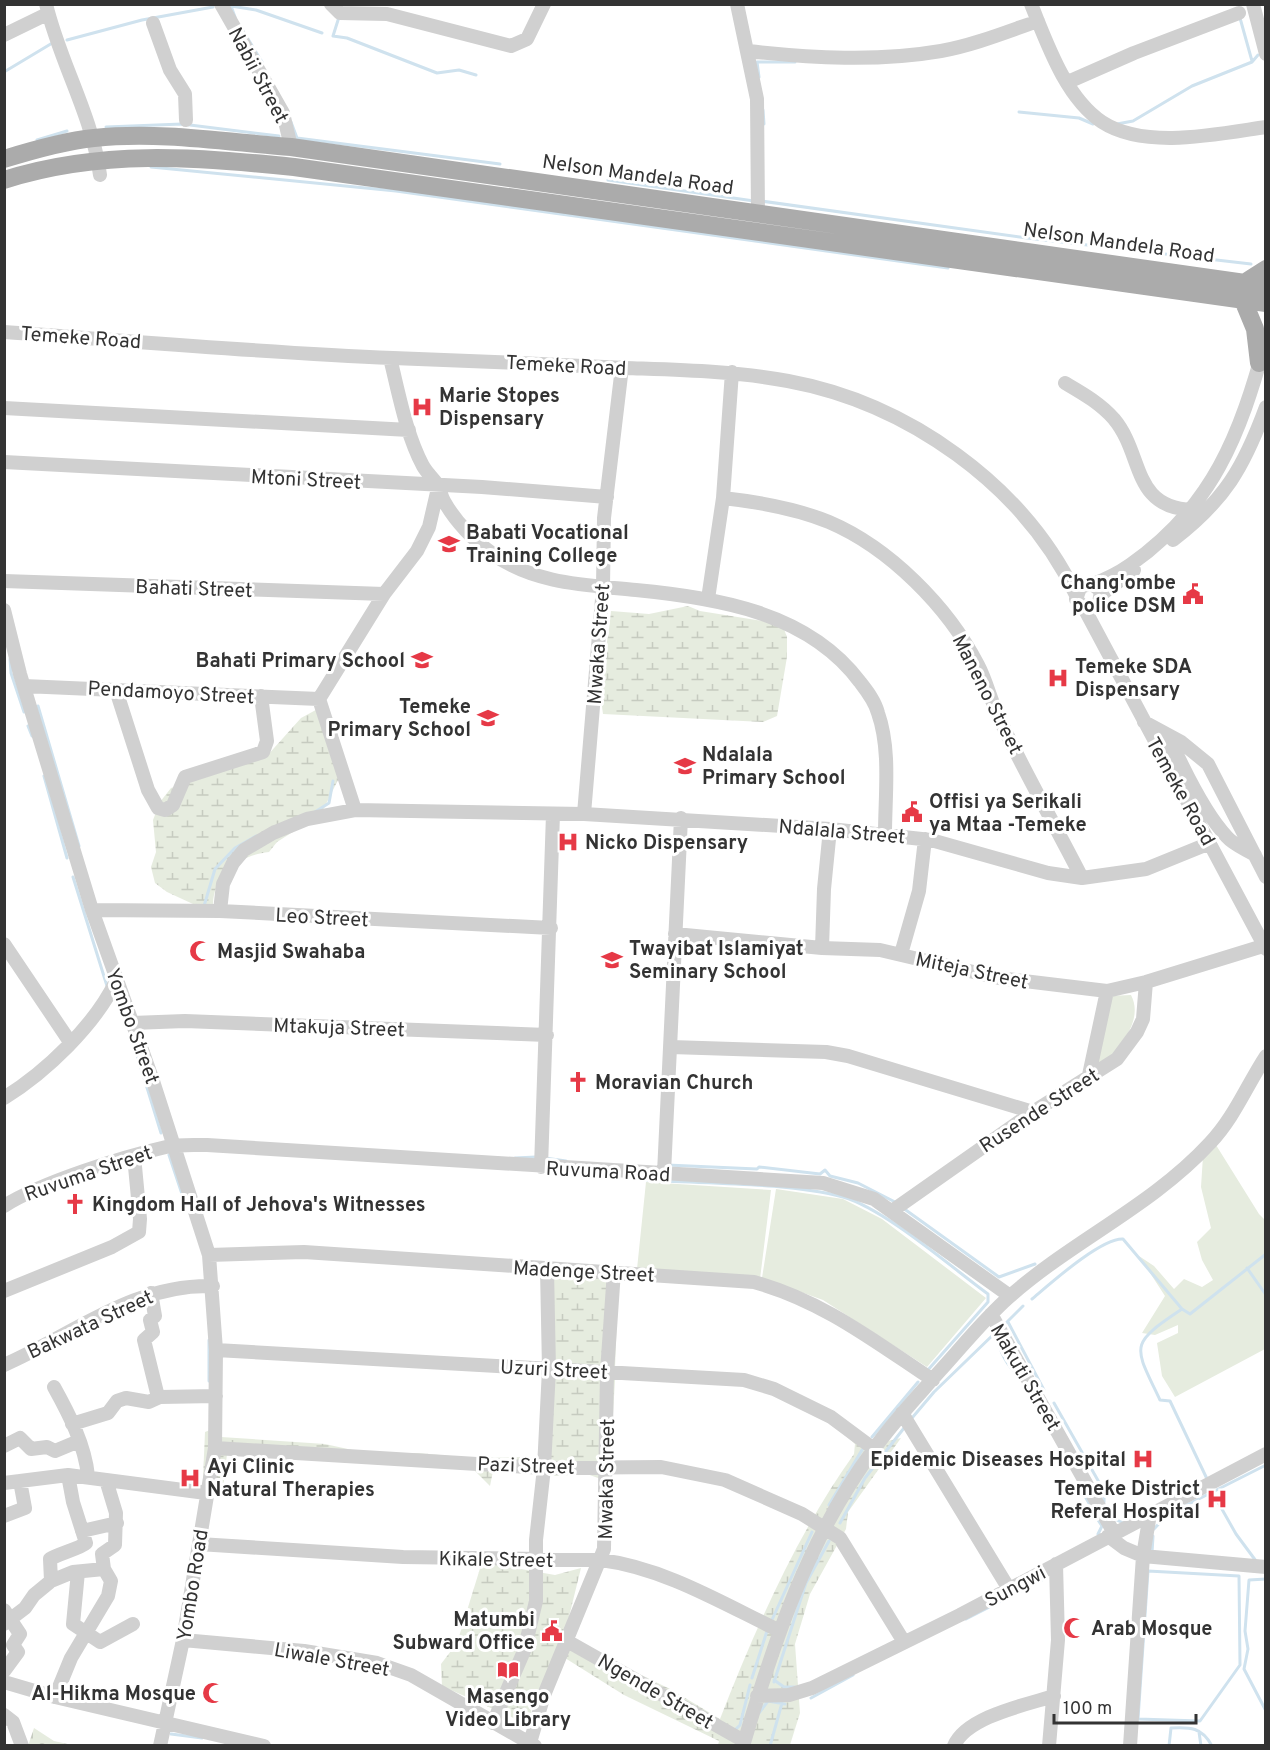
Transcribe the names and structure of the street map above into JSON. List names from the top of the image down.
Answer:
{
  "streets": {
    "main road": ["Nelson Mandela Road"],
    "street": [
      "Nabii Street",
      "Temeke Road",
      "Mtoni Street",
      "Bahati Street",
      "Mwaka Street",
      "Pendamoyo Street",
      "Maneno Street",
      "Ndalala Street",
      "Leo Street",
      "Miteja Street",
      "Yombo Street",
      "Mtakuja Street",
      "Rusende Street",
      "Ruvuma Road",
      "Ruvuma Street",
      "Madenge Street",
      "Bakwata Street",
      "Uzuri Street",
      "Makuti Street",
      "Pazi Street",
      "Kikale Street",
      "Yombo Road",
      "Sungwi",
      "Liwale Street",
      "Ngende Street"
    ]
  },
  "crossings": [
    ["Nabii Street", "Nelson Mandela Road"],
    ["Temeke Road", "Mwaka Street"],
    ["Temeke Road", "Ndalala Street"],
    ["Temeke Road", "Miteja Street"],
    ["Mtoni Street", "Mwaka Street"],
    ["Mwaka Street", "Ndalala Street"],
    ["Mwaka Street", "Madenge Street"],
    ["Mwaka Street", "Uzuri Street"],
    ["Mwaka Street", "Pazi Street"],
    ["Mwaka Street", "Kikale Street"],
    ["Mwaka Street", "Liwale Street"],
    ["Mwaka Street", "Ngende Street"],
    ["Pendamoyo Street", "Yombo Street"],
    ["Maneno Street", "Ndalala Street"],
    ["Ndalala Street", "Leo Street"],
    ["Leo Street", "Yombo Street"],
    ["Miteja Street", "Rusende Street"],
    ["Yombo Street", "Mtakuja Street"],
    ["Yombo Street", "Ruvuma Road"],
    ["Yombo Street", "Ruvuma Street"],
    ["Yombo Street", "Madenge Street"],
    ["Yombo Street", "Bakwata Street"],
    ["Yombo Street", "Uzuri Street"],
    ["Yombo Street", "Pazi Street"],
    ["Yombo Street", "Yombo Road"],
    ["Rusende Street", "Ruvuma Road"],
    ["Ruvuma Road", "Ruvuma Street"],
    ["Makuti Street", "Sungwi"],
    ["Pazi Street", "Yombo Road"],
    ["Pazi Street", "Sungwi"],
    ["Kikale Street", "Yombo Road"],
    ["Yombo Road", "Liwale Street"]
  ],
  "places": {
    "hospital": [
      "Marie Stopes Dispensary",
      "Temeke SDA Dispensary",
      "Nicko Dispensary",
      "Epidemic Diseases Hospital",
      "Ayi Clinic Natural Therapies",
      "Temeke District Referal Hospital"
    ],
    "school or university": [
      "Babati Vocational Training College",
      "Bahati Primary School",
      "Temeke Primary School",
      "Ndalala Primary School",
      "Twayibat Islamiyat Seminary School"
    ],
    "public building": ["Chang'ombe police DSM", "Offisi ya Serikali ya Mtaa -Temeke", "Matumbi Subward Office"],
    "mosque": ["Masjid Swahaba", "Arab Mosque", "Al-Hikma Mosque"],
    "church": ["Moravian Church", "Kingdom Hall of Jehova's Witnesses"],
    "library": ["Masengo Video Library"]
  },
  "scale_bar": "100 m"
}
